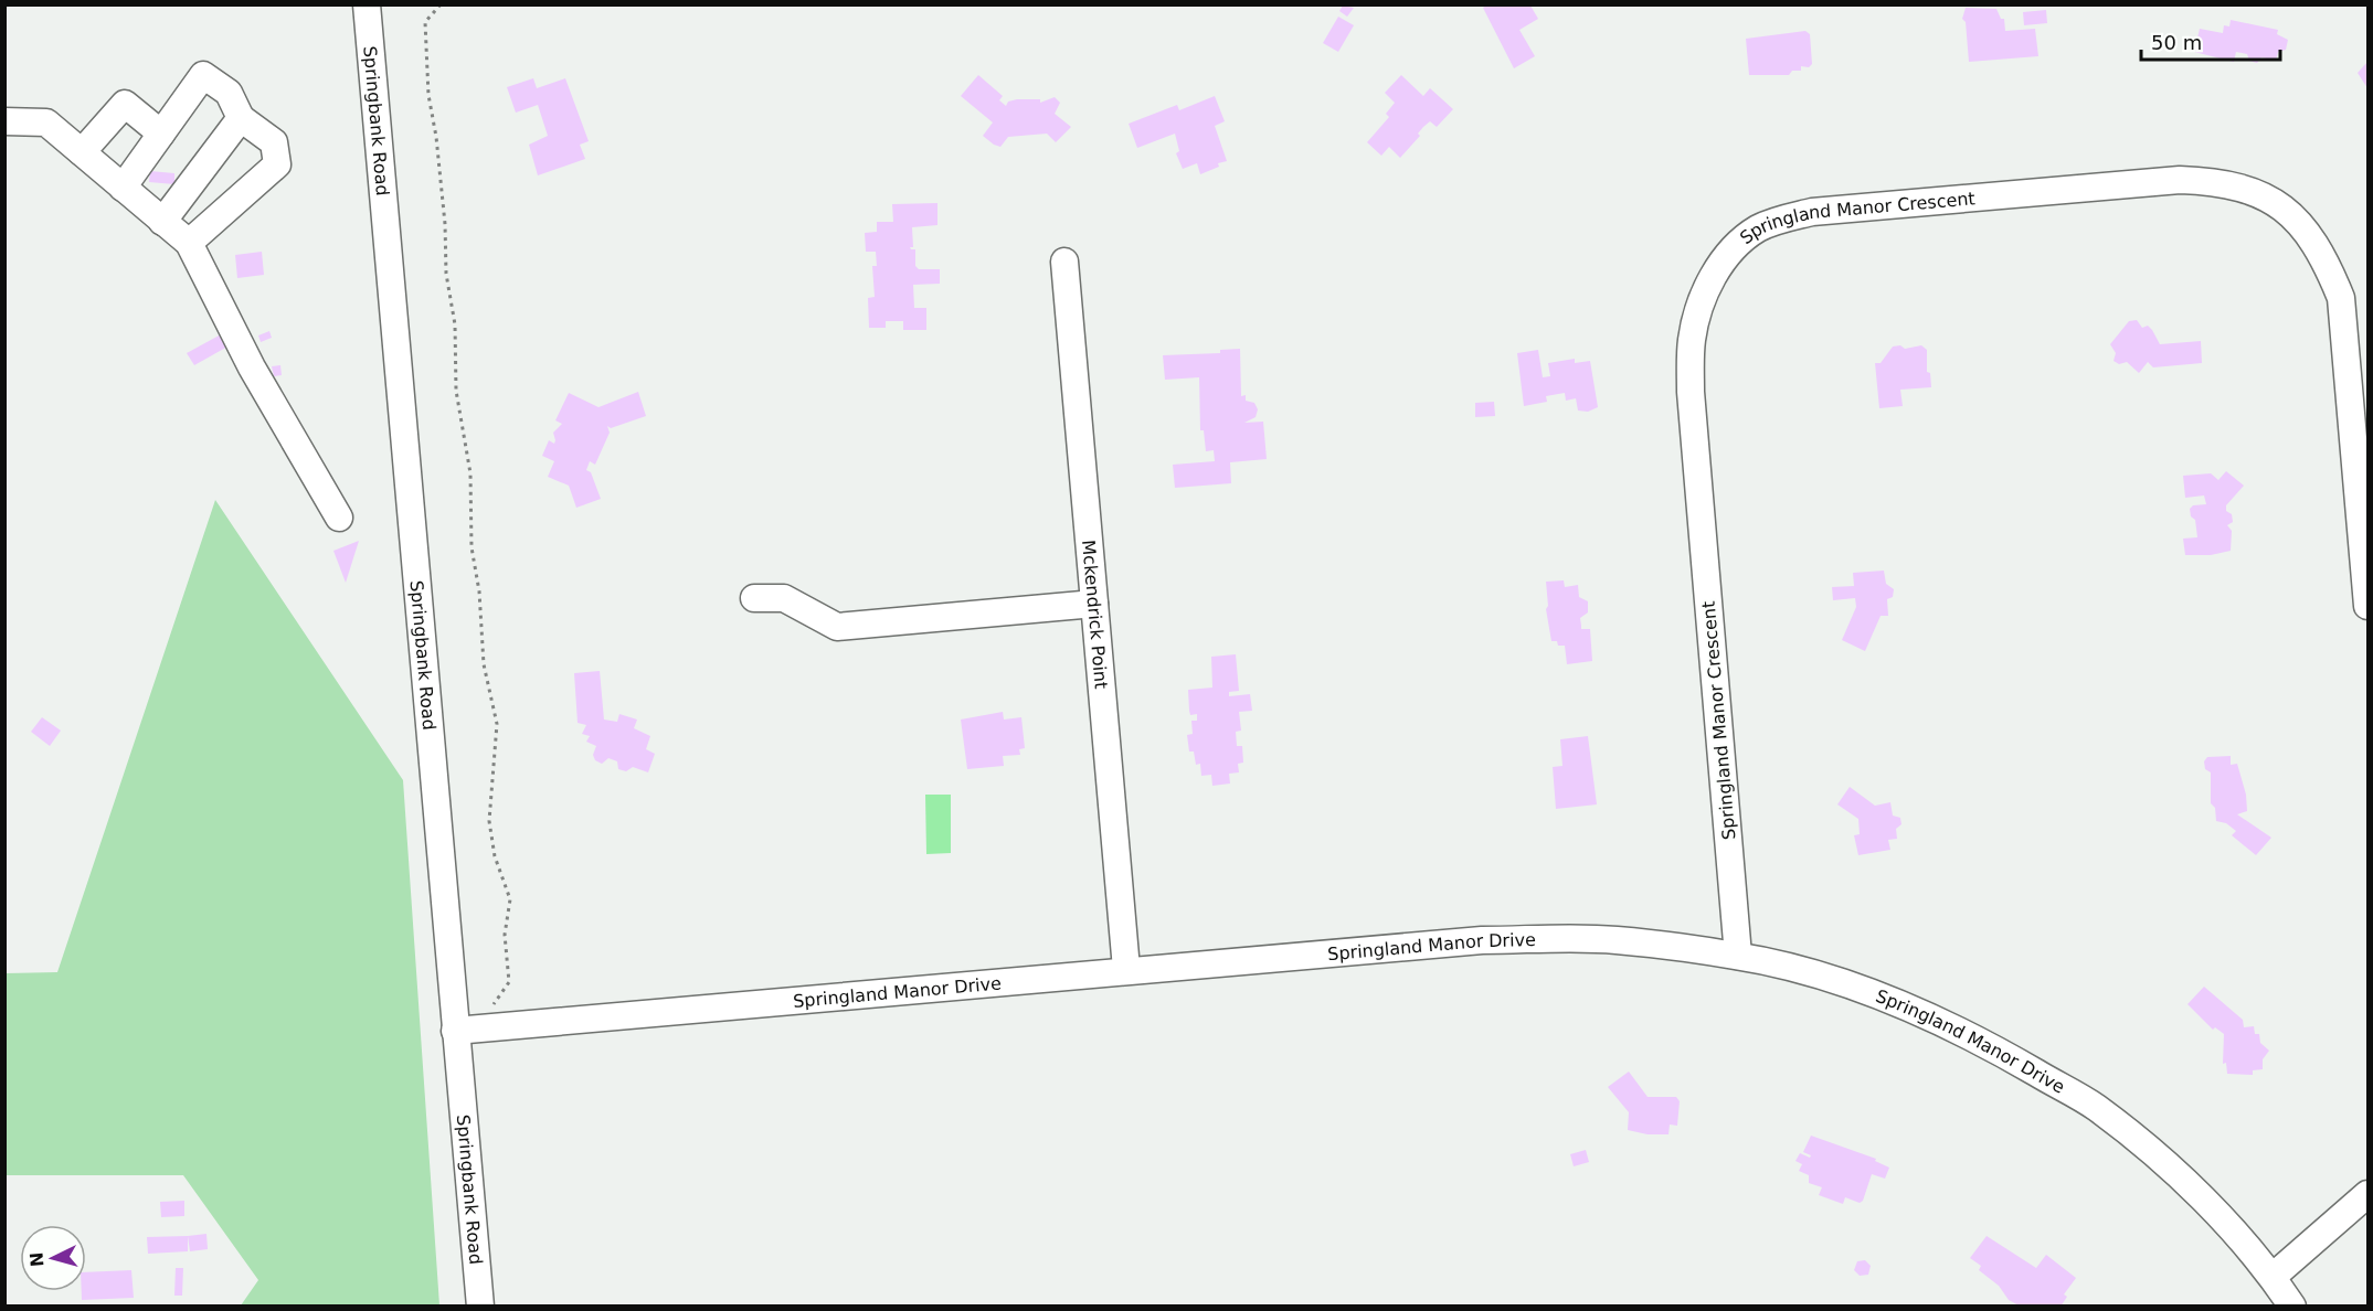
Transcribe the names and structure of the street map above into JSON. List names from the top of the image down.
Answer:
{
  "streets": {
    "street": [
      "Springbank Road",
      "Springland Manor Crescent",
      "Mckendrick Point",
      "Springland Manor Drive"
    ]
  },
  "crossings": [
    ["Springbank Road", "Springland Manor Drive"],
    ["Springland Manor Crescent", "Springland Manor Drive"],
    ["Mckendrick Point", "Springland Manor Drive"]
  ],
  "scale_bar": "50 m",
  "north": "left"
}
